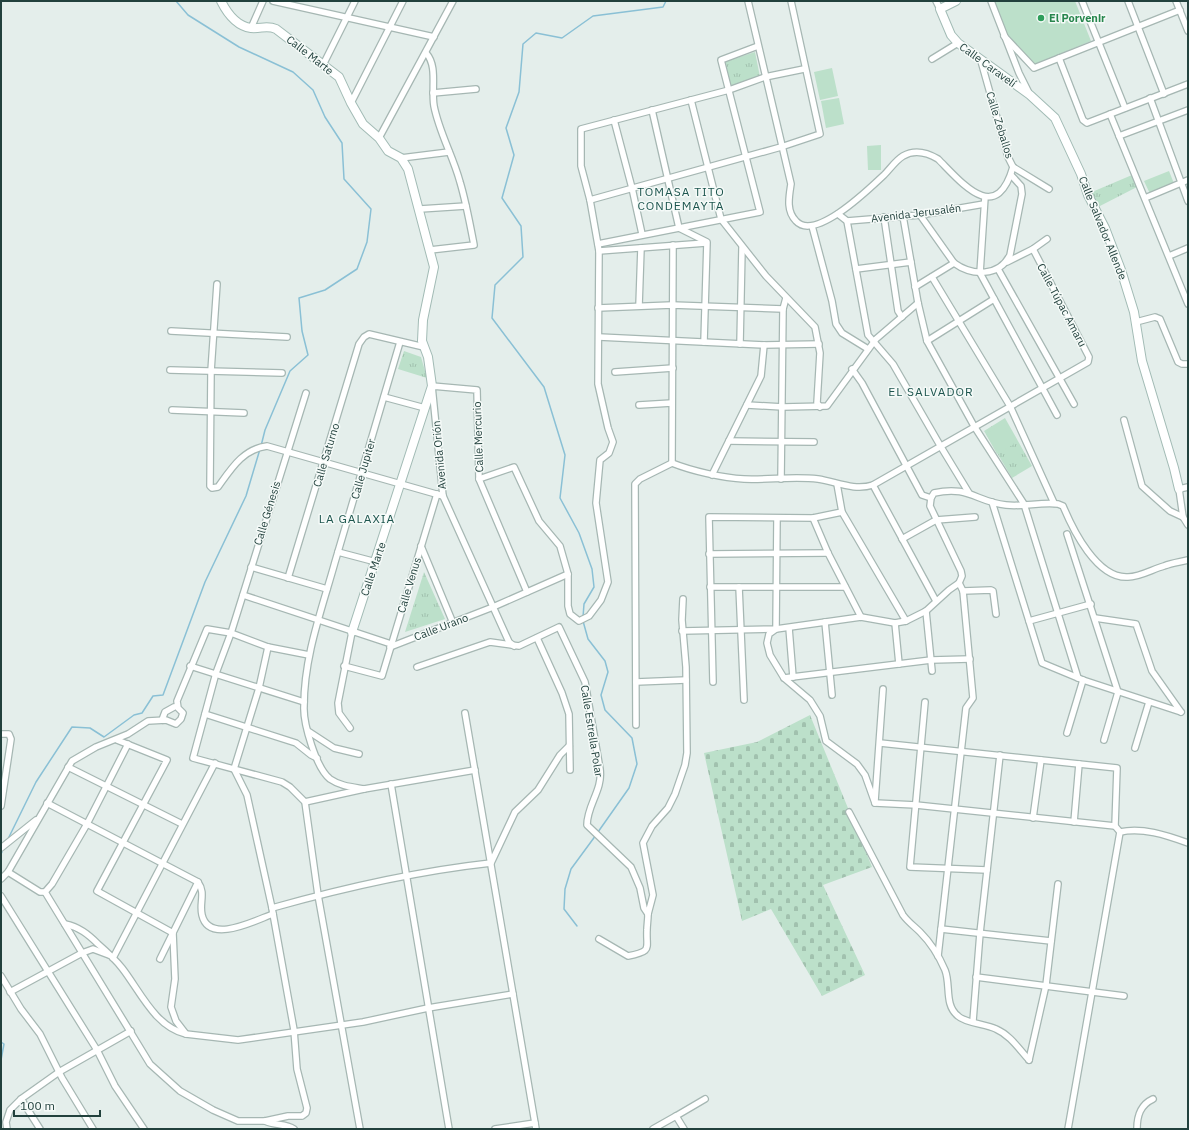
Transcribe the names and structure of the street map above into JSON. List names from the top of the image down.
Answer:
{
  "streets": {
    "street": [
      "Calle Marte",
      "Calle Caravelí",
      "Calle Zeballos",
      "Avenida Jerusalén",
      "Calle Salvador Allende",
      "Calle Túpac Amaru",
      "Calle Mercurio",
      "Calle Saturno",
      "Avenida Orión",
      "Calle Jupiter",
      "Calle Génesis",
      "Calle Venus",
      "Calle Urano",
      "Calle Estrella Polar"
    ]
  },
  "crossings": [
    ["Calle Marte", "Calle Mercurio"],
    ["Calle Marte", "Avenida Orión"],
    ["Calle Marte", "Calle Venus"],
    ["Calle Caravelí", "Calle Zeballos"],
    ["Calle Caravelí", "Calle Salvador Allende"],
    ["Calle Mercurio", "Avenida Orión"],
    ["Calle Mercurio", "Calle Urano"],
    ["Calle Saturno", "Calle Jupiter"],
    ["Avenida Orión", "Calle Venus"],
    ["Avenida Orión", "Calle Urano"],
    ["Calle Venus", "Calle Urano"]
  ],
  "districts": ["TOMASA TITO CONDEMAYTA", "EL SALVADOR", "LA GALAXIA"],
  "places": ["El Porvenir"],
  "scale_bar": "100 m"
}
